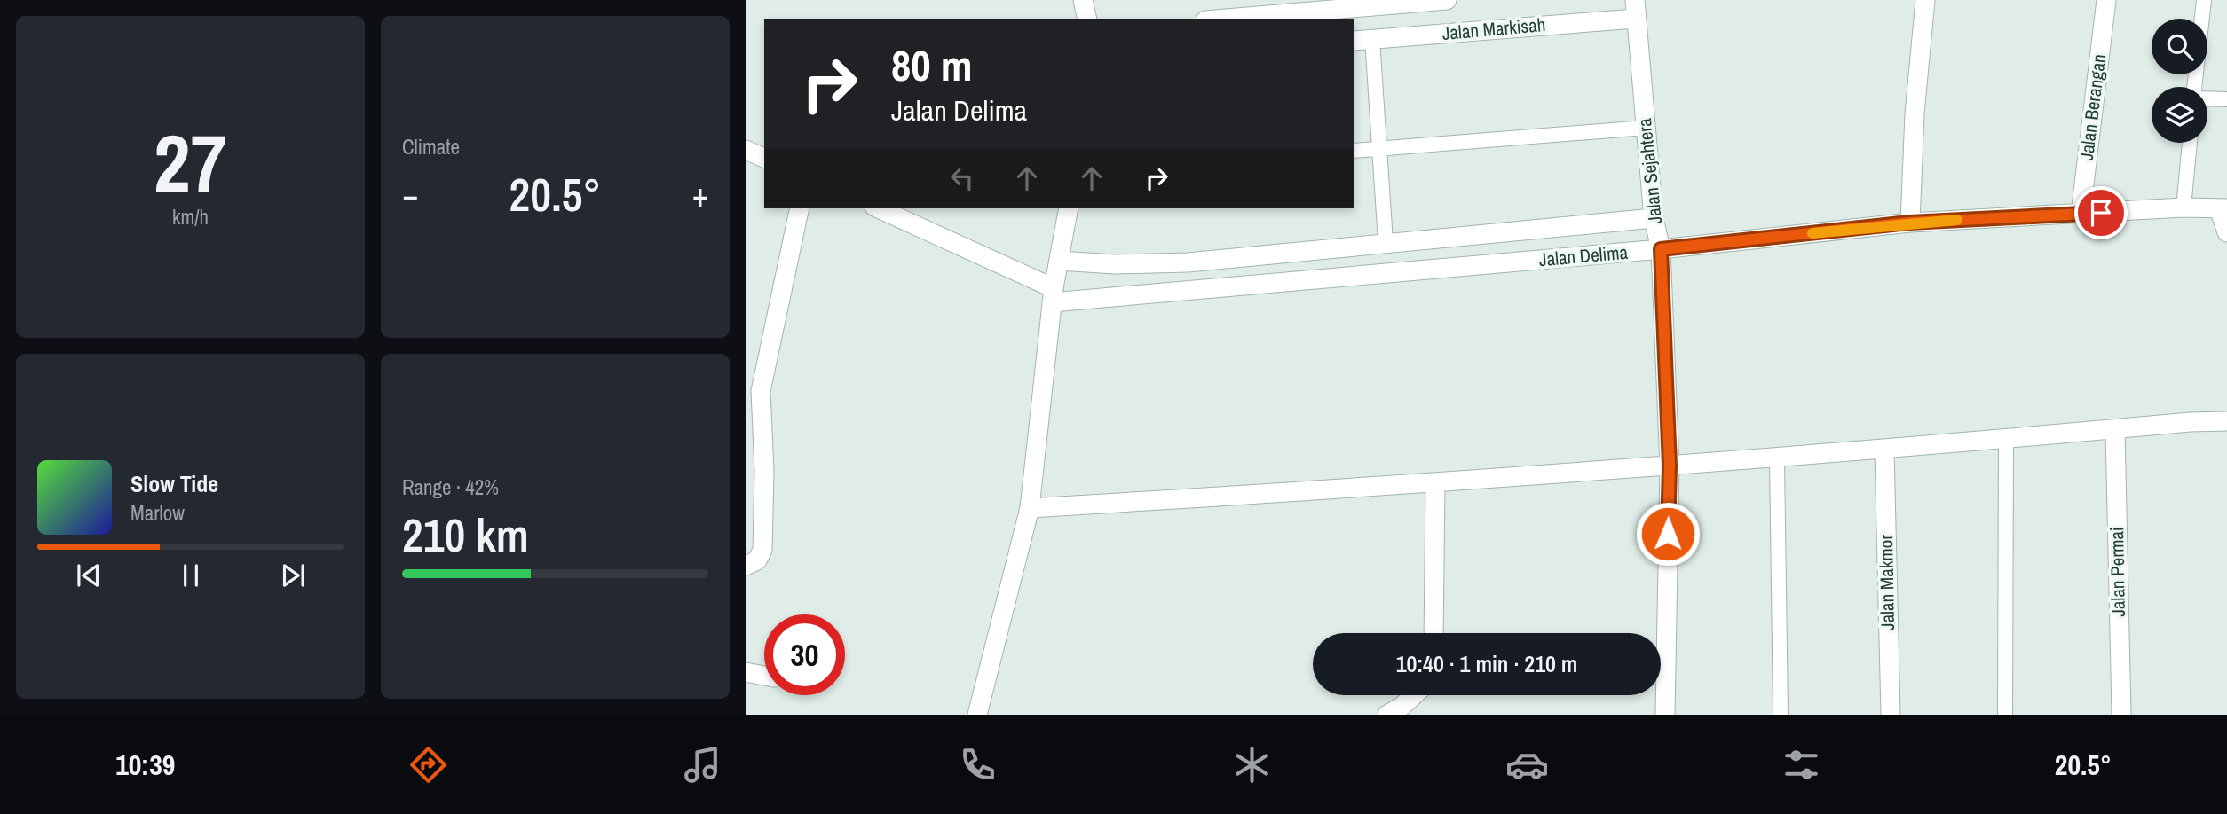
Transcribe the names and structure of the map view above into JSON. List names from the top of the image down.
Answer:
{
  "streets": {
    "street": [
      "Jalan Markisah",
      "Jalan Berangan",
      "Jalan Sejahtera",
      "Jalan Delima",
      "Jalan Permai",
      "Jalan Makmor"
    ]
  },
  "crossings": [
    ["Jalan Markisah", "Jalan Sejahtera"],
    ["Jalan Berangan", "Jalan Delima"],
    ["Jalan Sejahtera", "Jalan Delima"]
  ],
  "page": {
    "tile": [
      ["27", "km/h"],
      "Climate",
      ["Range · 42%", "210 km"]
    ],
    "turn": ["80 m", "Jalan Delima"],
    "heat": ["−", "20.5°", "+"],
    "song": ["Slow Tide", "Marlow"],
    "limit": "30",
    "trip": "10:40 · 1 min · 210 m",
    "tabs": ["10:39", "20.5°"]
  }
}
